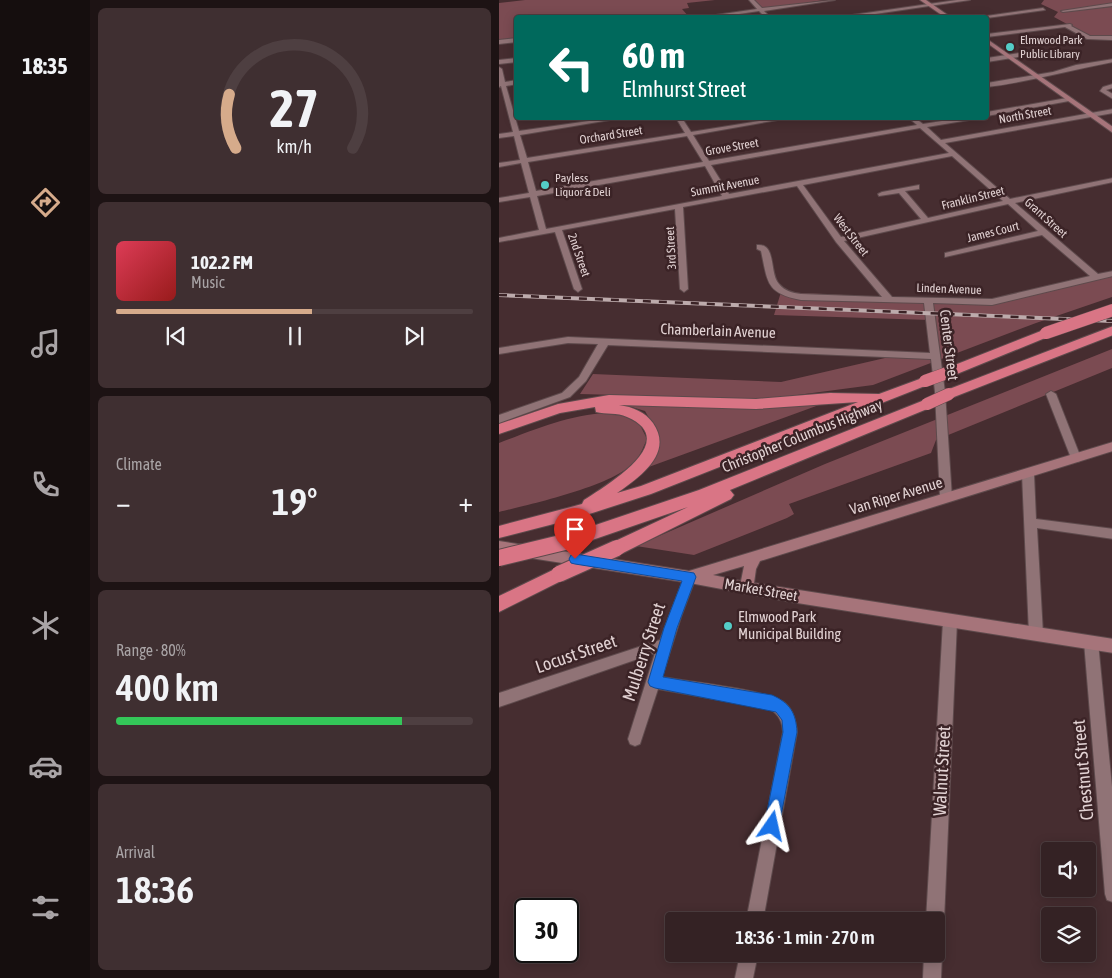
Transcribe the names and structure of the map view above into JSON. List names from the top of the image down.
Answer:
{
  "streets": {
    "highway": ["Christopher Columbus Highway"],
    "street": [
      "North Street",
      "Orchard Street",
      "Grove Street",
      "Summit Avenue",
      "Franklin Street",
      "Grant Street",
      "James Court",
      "West Street",
      "3rd Street",
      "2nd Street",
      "Linden Avenue",
      "Chamberlain Avenue",
      "Center Street",
      "Van Riper Avenue",
      "Market Street",
      "Mulberry Street",
      "Locust Street",
      "Chestnut Street",
      "Walnut Street"
    ]
  },
  "crossings": [
    ["North Street", "Grant Street"],
    ["Grove Street", "Grant Street"],
    ["Summit Avenue", "Grant Street"],
    ["Summit Avenue", "West Street"],
    ["Summit Avenue", "3rd Street"],
    ["Summit Avenue", "2nd Street"],
    ["Franklin Street", "Grant Street"],
    ["Franklin Street", "West Street"],
    ["Grant Street", "James Court"],
    ["Grant Street", "Linden Avenue"],
    ["West Street", "Linden Avenue"],
    ["Linden Avenue", "Center Street"],
    ["Chamberlain Avenue", "Center Street"],
    ["Center Street", "Christopher Columbus Highway"],
    ["Center Street", "Van Riper Avenue"],
    ["Van Riper Avenue", "Market Street"],
    ["Van Riper Avenue", "Mulberry Street"],
    ["Market Street", "Mulberry Street"],
    ["Market Street", "Chestnut Street"],
    ["Market Street", "Walnut Street"],
    ["Mulberry Street", "Locust Street"]
  ],
  "places": ["Elmwood Park Public Library", "Payless Liquor & Deli", "Elmwood Park Municipal Building"],
  "page": {
    "tabs": "18:35",
    "turn": ["60 m", "Elmhurst Street"],
    "song": ["102.2 FM", "Music"],
    "tile": [
      "Climate",
      ["Range · 80%", "400 km"],
      ["Arrival", "18:36"]
    ],
    "heat": ["−", "19°", "+"],
    "limit": "30",
    "trip": "18:36 · 1 min · 270 m",
    "gauge": ["27", "km/h"]
  }
}
